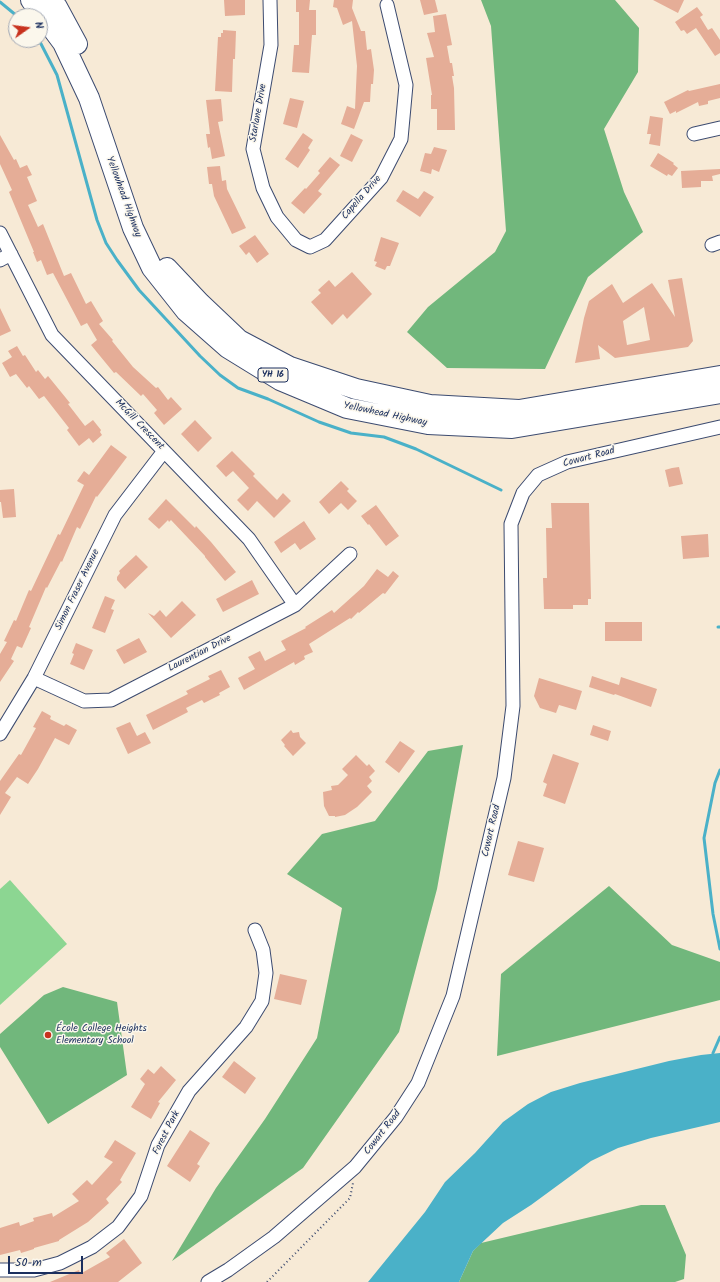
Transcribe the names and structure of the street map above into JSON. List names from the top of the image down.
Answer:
{
  "streets": {
    "highway": ["Yellowhead Highway", "YH 16"],
    "street": [
      "Starlane Drive",
      "Capella Drive",
      "McGill Crescent",
      "Cowart Road",
      "Simon Fraser Avenue",
      "Laurentian Drive",
      "Forest Park"
    ]
  },
  "crossings": [
    ["Starlane Drive", "Capella Drive"],
    ["McGill Crescent", "Simon Fraser Avenue"],
    ["McGill Crescent", "Laurentian Drive"],
    ["Simon Fraser Avenue", "Laurentian Drive"]
  ],
  "places": ["École College Heights Elementary School"],
  "scale_bar": "50 m",
  "north": "right"
}
